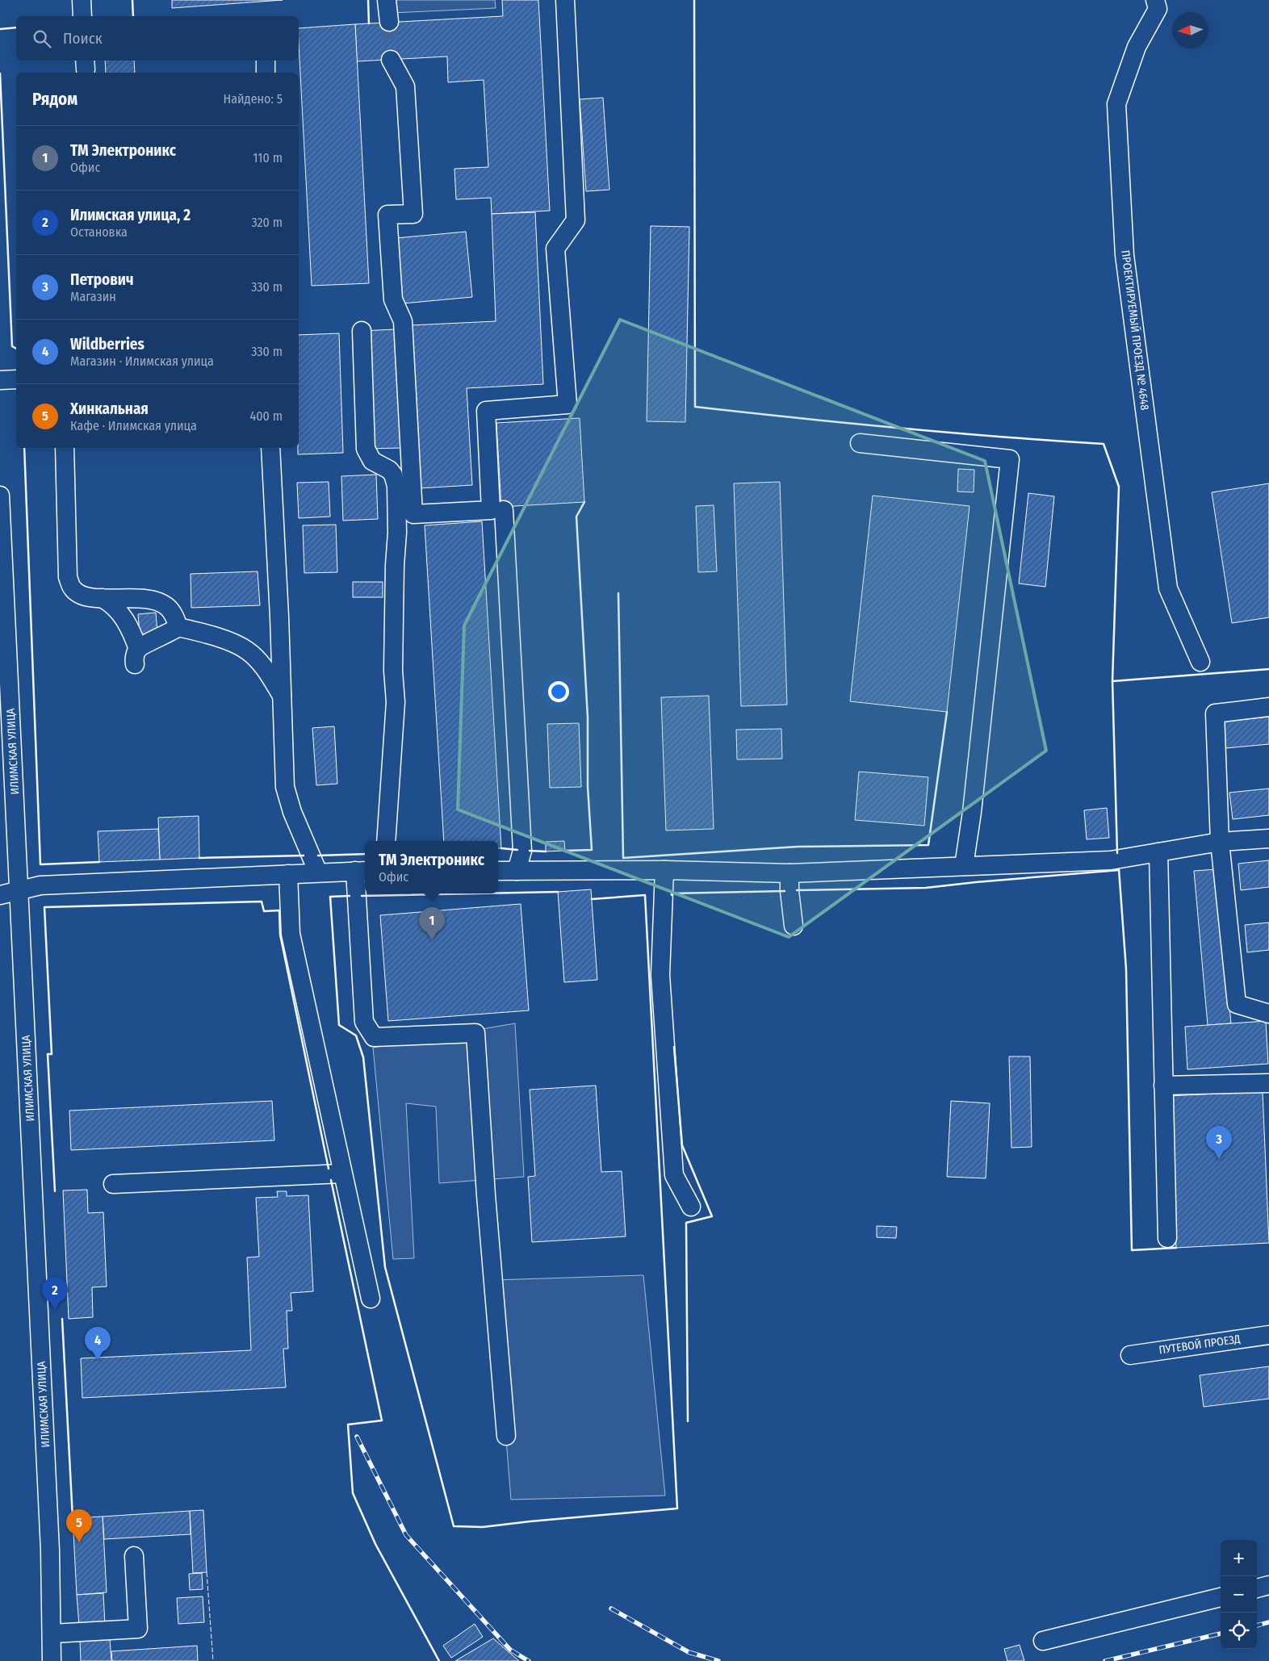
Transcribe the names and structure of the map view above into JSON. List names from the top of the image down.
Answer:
{
  "streets": {
    "street": ["ПРОЕКТИРУЕМЫЙ ПРОЕЗД № 4648", "ИЛИМСКАЯ УЛИЦА", "ПУТЕВОЙ ПРОЕЗД"]
  },
  "north": "left",
  "page": {
    "search": "Поиск",
    "heading": ["Рядом", "Найдено: 5"],
    "list": [
      {
        "mark": "1",
        "name": "ТМ Электроникс",
        "note": "Офис",
        "value": "110 m"
      },
      {
        "mark": "2",
        "name": "Илимская улица, 2",
        "note": "Остановка",
        "value": "320 m"
      },
      {
        "mark": "3",
        "name": "Петрович",
        "note": "Магазин",
        "value": "330 m"
      },
      {
        "mark": "4",
        "name": "Wildberries",
        "note": "Магазин · Илимская улица",
        "value": "330 m"
      },
      {
        "mark": "5",
        "name": "Хинкальная",
        "note": "Кафе · Илимская улица",
        "value": "400 m"
      }
    ],
    "popup": ["ТМ Электроникс", "Офис"],
    "pins": [
      "1",
      "3",
      "2",
      "4",
      "5"
    ],
    "map_buttons": ["+", "−"]
  }
}
